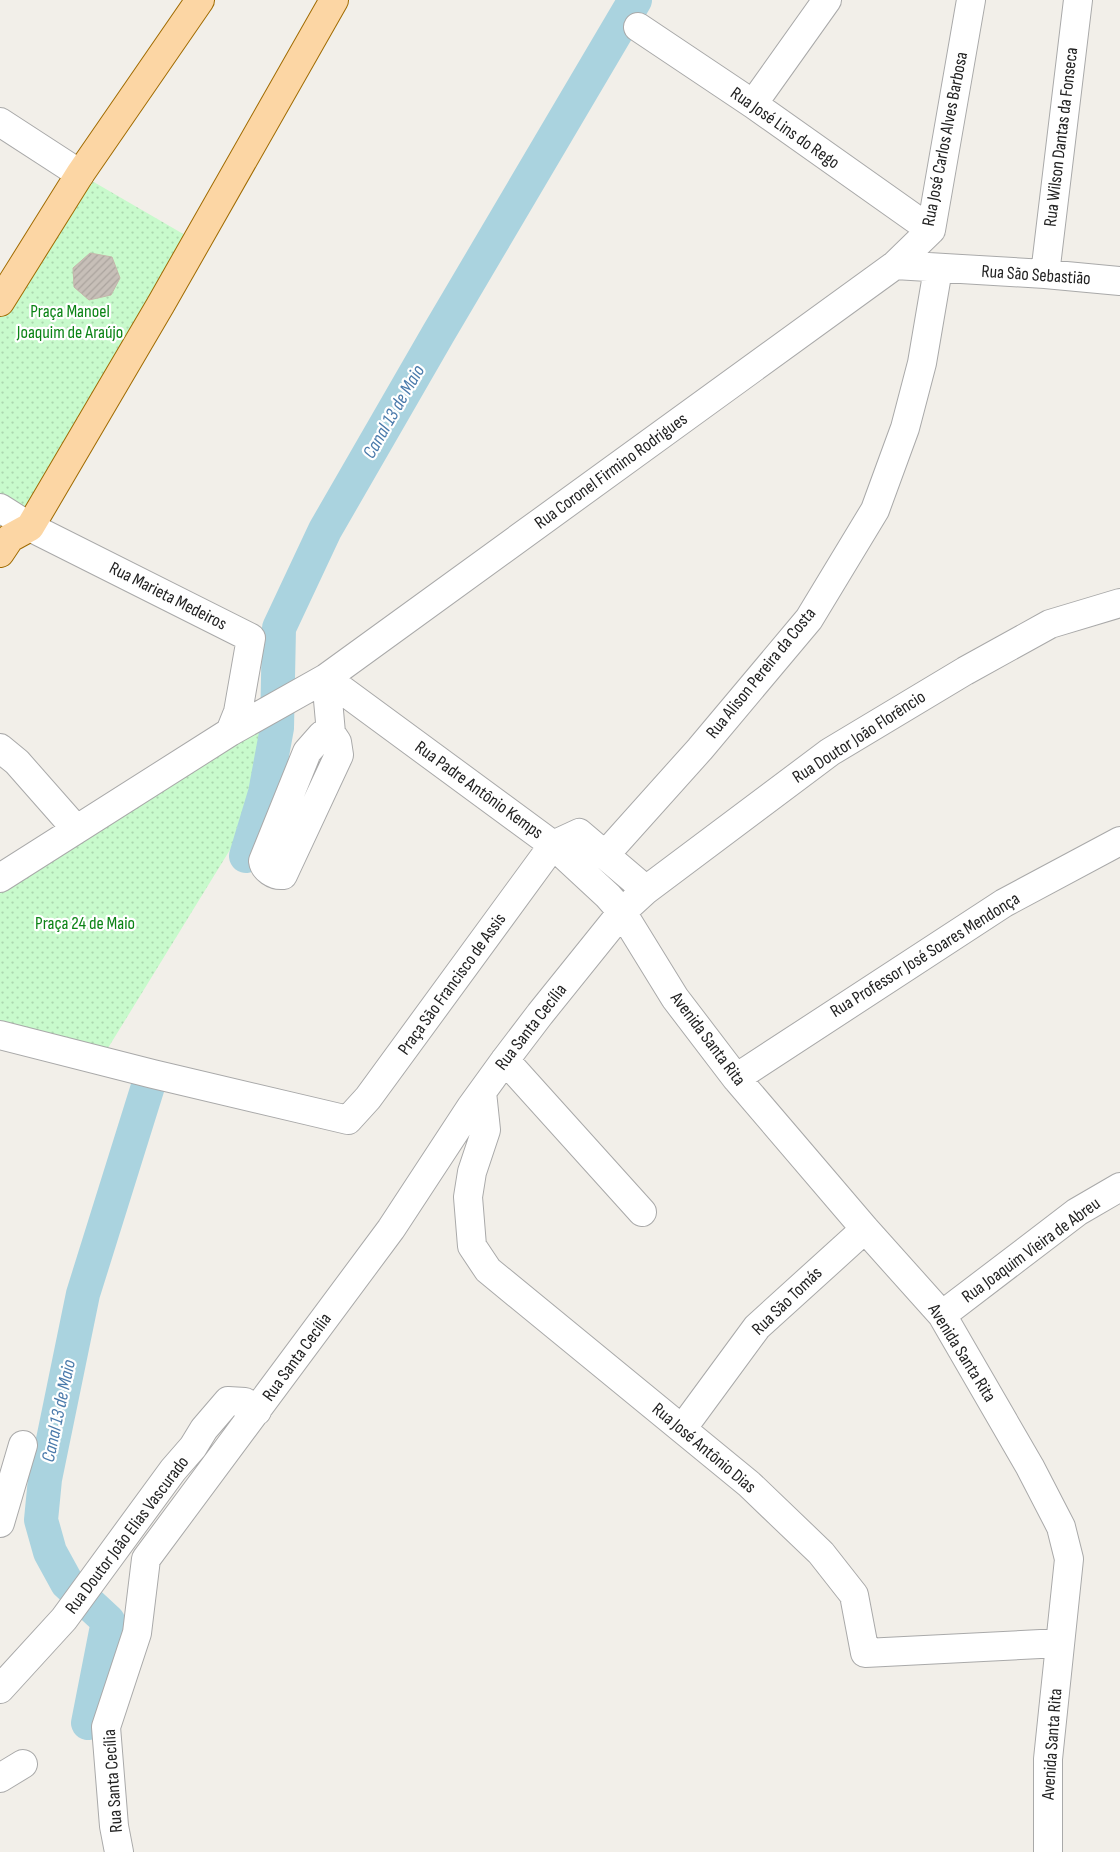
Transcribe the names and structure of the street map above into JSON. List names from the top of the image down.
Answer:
{
  "streets": {
    "street": [
      "Rua José Lins do Rego",
      "Rua Wilson Dantas da Fonseca",
      "Rua José Carlos Alves Barbosa",
      "Rua São Sebastião",
      "Rua Coronel Firmino Rodrigues",
      "Rua Marieta Medeiros",
      "Rua Alison Pereira da Costa",
      "Rua Doutor João Florêncio",
      "Rua Padre Antônio Kemps",
      "Rua Professor José Soares Mendonça",
      "Praça São Francisco de Assis",
      "Rua Santa Cecília",
      "Avenida Santa Rita",
      "Rua Joaquim Vieira de Abreu",
      "Rua São Tomás",
      "Rua José Antônio Dias",
      "Rua Doutor João Elias Vascurado"
    ]
  },
  "crossings": [
    ["Rua José Lins do Rego", "Rua José Carlos Alves Barbosa"],
    ["Rua Wilson Dantas da Fonseca", "Rua São Sebastião"],
    ["Rua José Carlos Alves Barbosa", "Rua Coronel Firmino Rodrigues"],
    ["Rua São Sebastião", "Rua Alison Pereira da Costa"],
    ["Rua Coronel Firmino Rodrigues", "Rua Marieta Medeiros"],
    ["Rua Coronel Firmino Rodrigues", "Rua Padre Antônio Kemps"],
    ["Rua Doutor João Florêncio", "Rua Padre Antônio Kemps"],
    ["Rua Doutor João Florêncio", "Rua Santa Cecília"],
    ["Rua Doutor João Florêncio", "Avenida Santa Rita"],
    ["Rua Padre Antônio Kemps", "Praça São Francisco de Assis"],
    ["Rua Padre Antônio Kemps", "Rua Santa Cecília"],
    ["Rua Padre Antônio Kemps", "Avenida Santa Rita"],
    ["Rua Professor José Soares Mendonça", "Avenida Santa Rita"],
    ["Rua Santa Cecília", "Avenida Santa Rita"],
    ["Rua Santa Cecília", "Rua José Antônio Dias"],
    ["Rua Santa Cecília", "Rua Doutor João Elias Vascurado"],
    ["Avenida Santa Rita", "Rua Joaquim Vieira de Abreu"],
    ["Avenida Santa Rita", "Rua São Tomás"],
    ["Avenida Santa Rita", "Rua José Antônio Dias"],
    ["Rua São Tomás", "Rua José Antônio Dias"]
  ],
  "water": ["Canal 13 de Maio"],
  "parks": ["Praça Manoel Joaquim de Araújo", "Praça 24 de Maio"]
}
